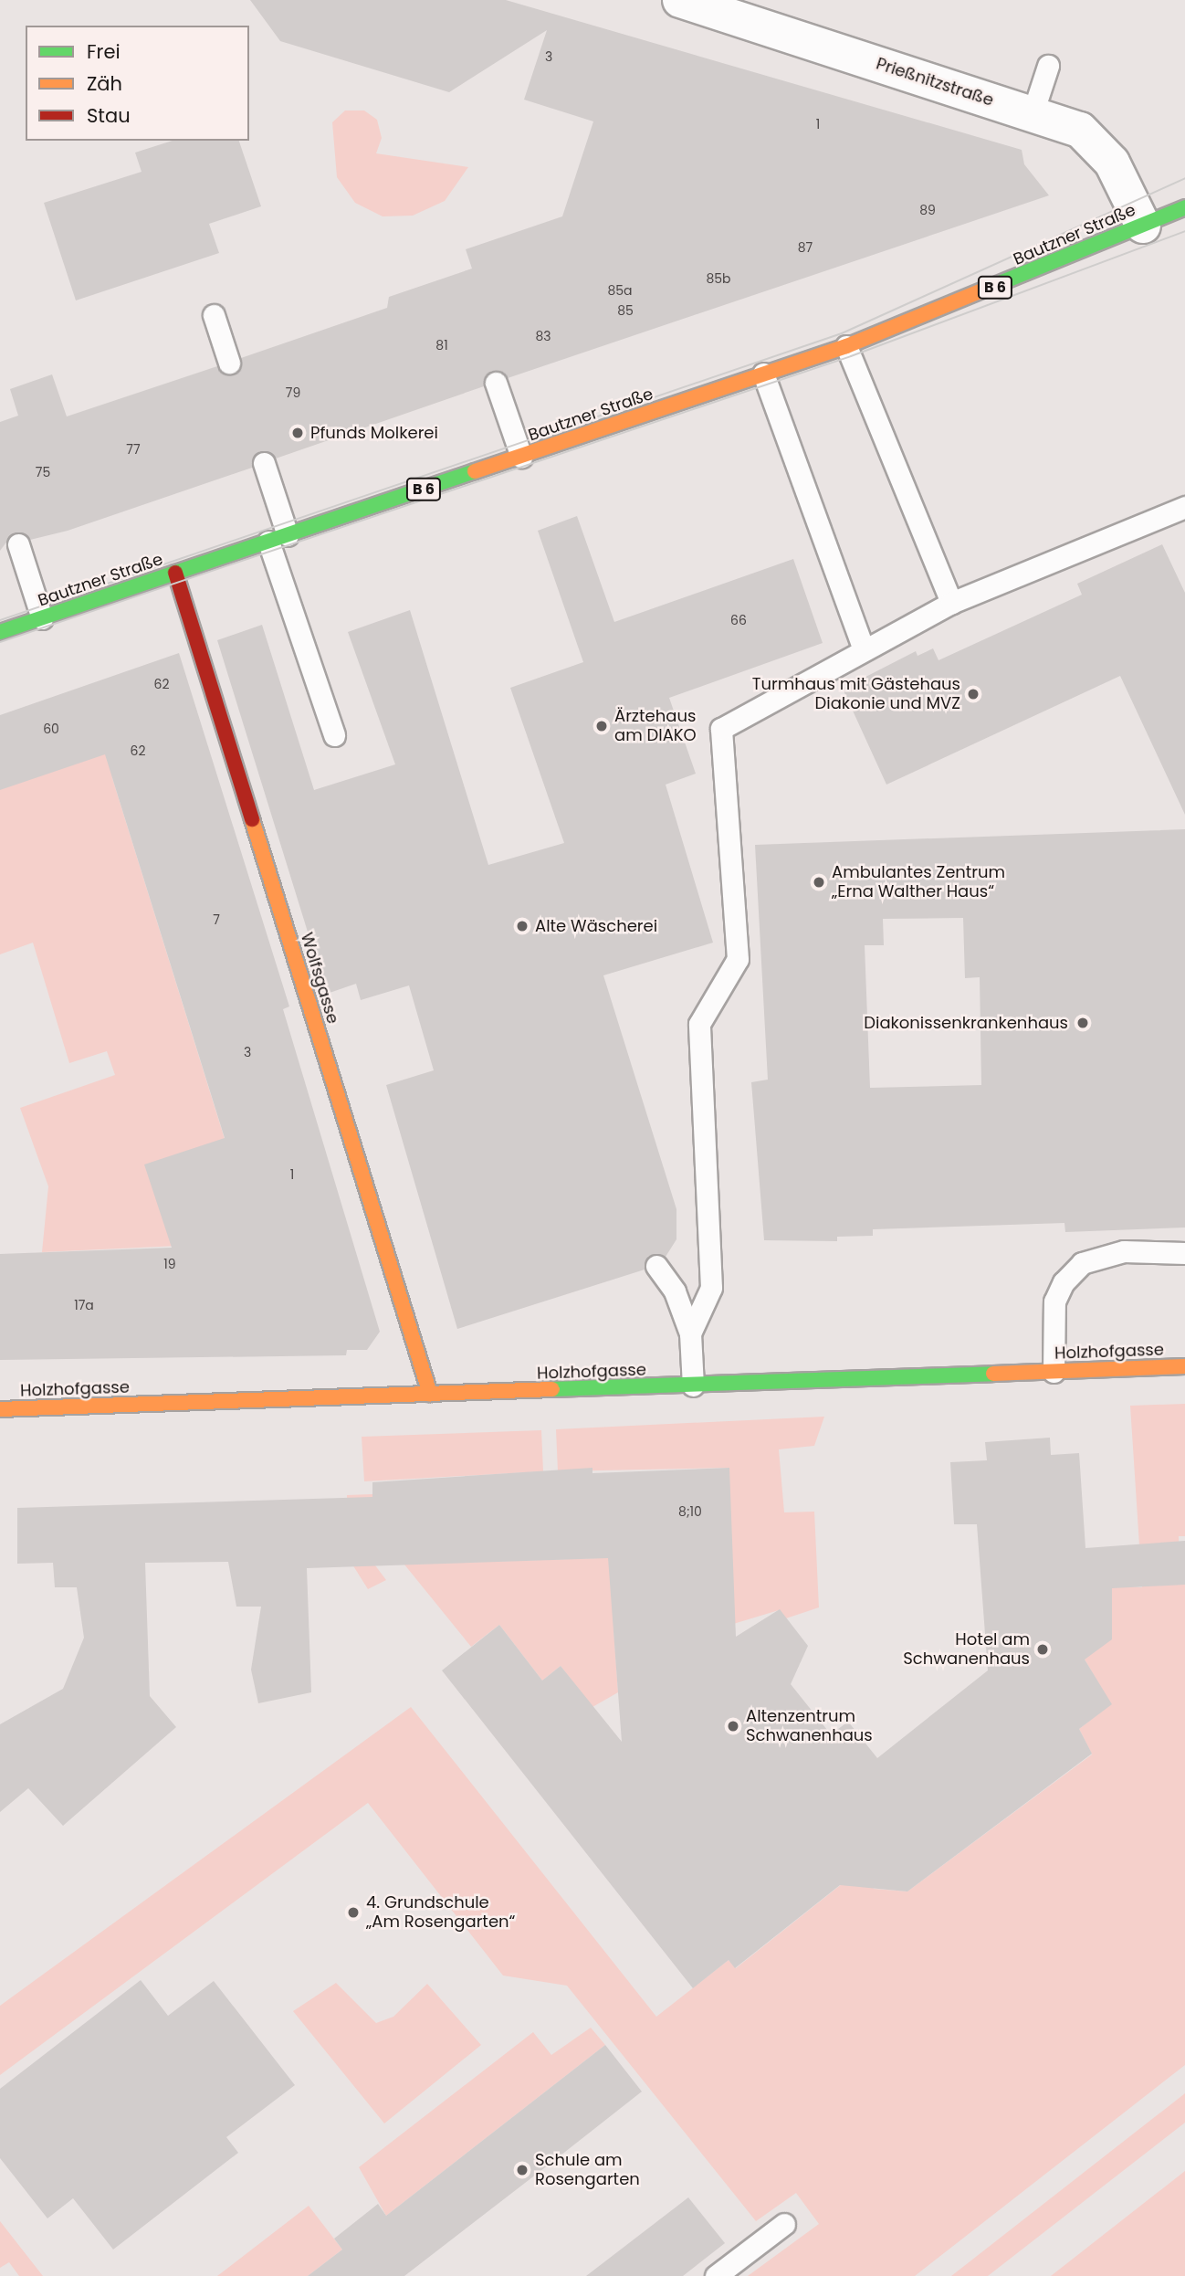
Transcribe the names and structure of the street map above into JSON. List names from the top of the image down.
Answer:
{
  "streets": {
    "street": [
      "Prießnitzstraße",
      "Bautzner Straße",
      "B 6",
      "Wolfsgasse",
      "Holzhofgasse"
    ]
  },
  "crossings": [
    ["Prießnitzstraße", "Bautzner Straße"],
    ["Bautzner Straße", "Wolfsgasse"],
    ["Wolfsgasse", "Holzhofgasse"]
  ],
  "places": [
    "Pfunds Molkerei",
    "Turmhaus mit Gästehaus Diakonie und MVZ",
    "Ärztehaus am DIAKO",
    "Ambulantes Zentrum „Erna Walther Haus“",
    "Alte Wäscherei",
    "Diakonissenkrankenhaus",
    "Hotel am Schwanenhaus",
    "Altenzentrum Schwanenhaus",
    "4. Grundschule „Am Rosengarten“",
    "Schule am Rosengarten"
  ],
  "house_numbers": [
    "3",
    "1",
    "89",
    "87",
    "85b",
    "85a",
    "85",
    "83",
    "81",
    "79",
    "77",
    "75",
    "66",
    "62",
    "60",
    "62",
    "7",
    "3",
    "1",
    "19",
    "17a",
    "8;10"
  ],
  "legend": ["Frei", "Zäh", "Stau"]
}
